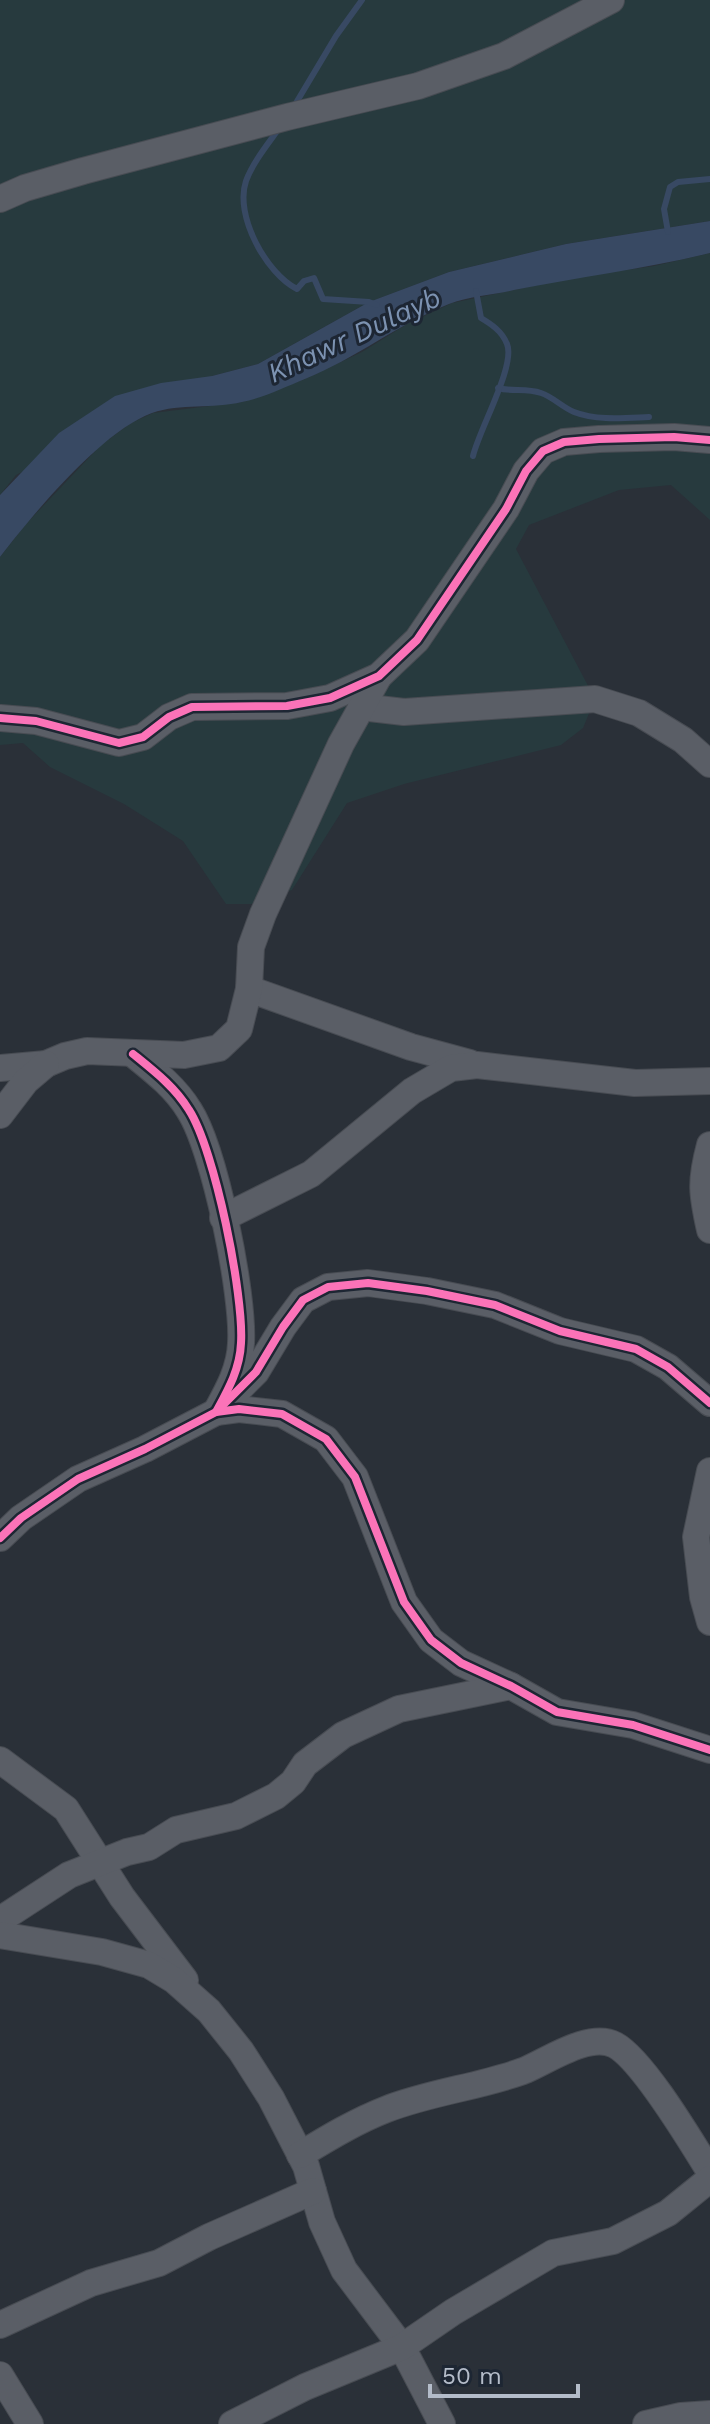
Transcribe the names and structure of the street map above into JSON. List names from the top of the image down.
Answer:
{
  "water": ["Khawr Dulayb"],
  "scale_bar": "50 m"
}
